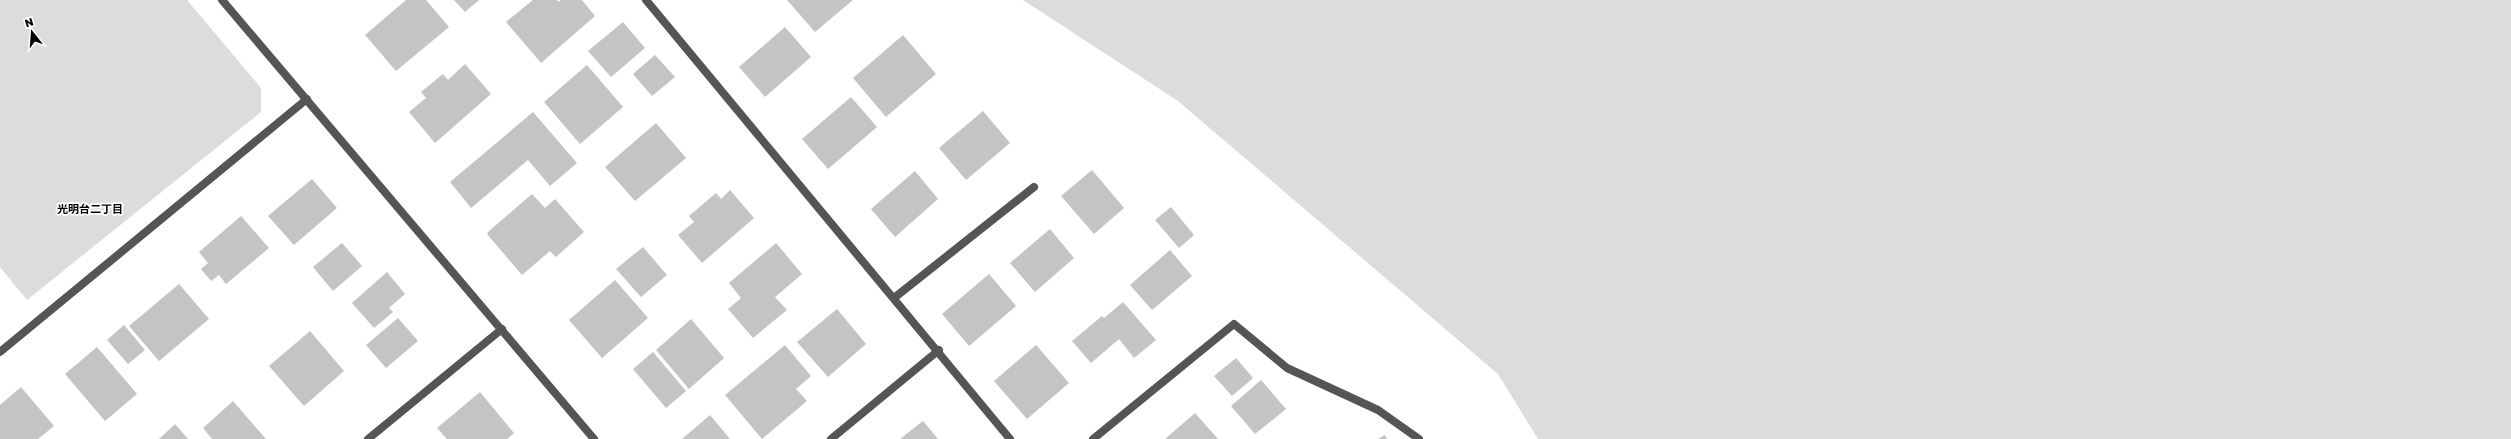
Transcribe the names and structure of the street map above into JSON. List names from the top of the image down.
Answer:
{
  "districts": ["光明台二丁目"],
  "north": "top"
}
